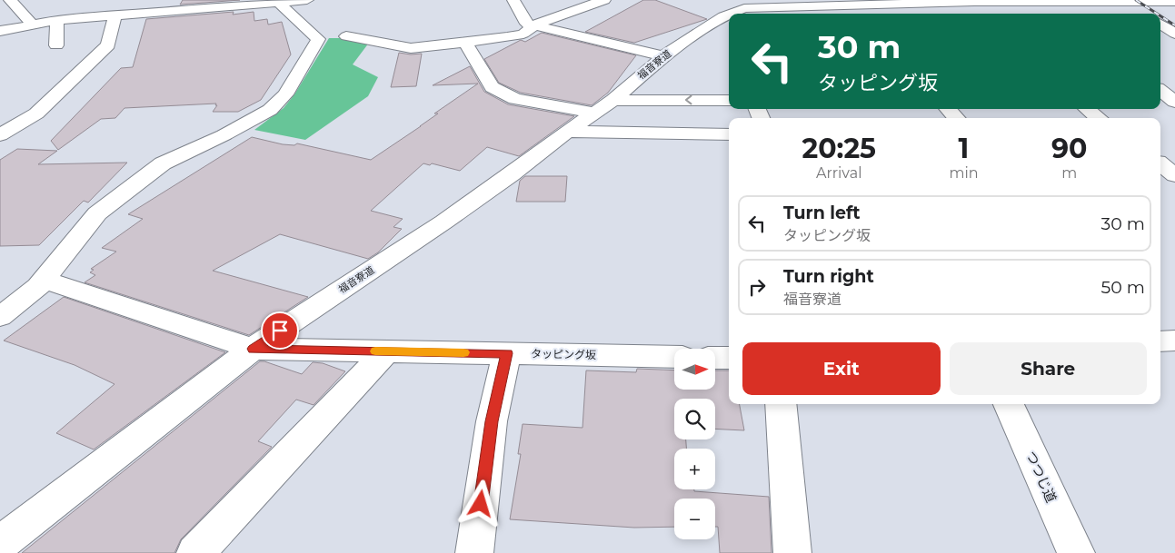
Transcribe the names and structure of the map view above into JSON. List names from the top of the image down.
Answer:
{
  "streets": {
    "street": ["福音寮道", "タッピング坂", "つつじ道"]
  },
  "crossings": [
    ["福音寮道", "タッピング坂"]
  ],
  "north": "right",
  "page": {
    "turn": ["30 m", "タッピング坂"],
    "eta": [
      "20:25",
      "Arrival",
      "1",
      "min",
      "90",
      "m"
    ],
    "list": [
      {
        "name": "Turn left",
        "note": "タッピング坂",
        "value": "30 m"
      },
      {
        "name": "Turn right",
        "note": "福音寮道",
        "value": "50 m"
      }
    ],
    "buttons": ["Exit", "Share"],
    "map_buttons": ["+", "−"]
  }
}
